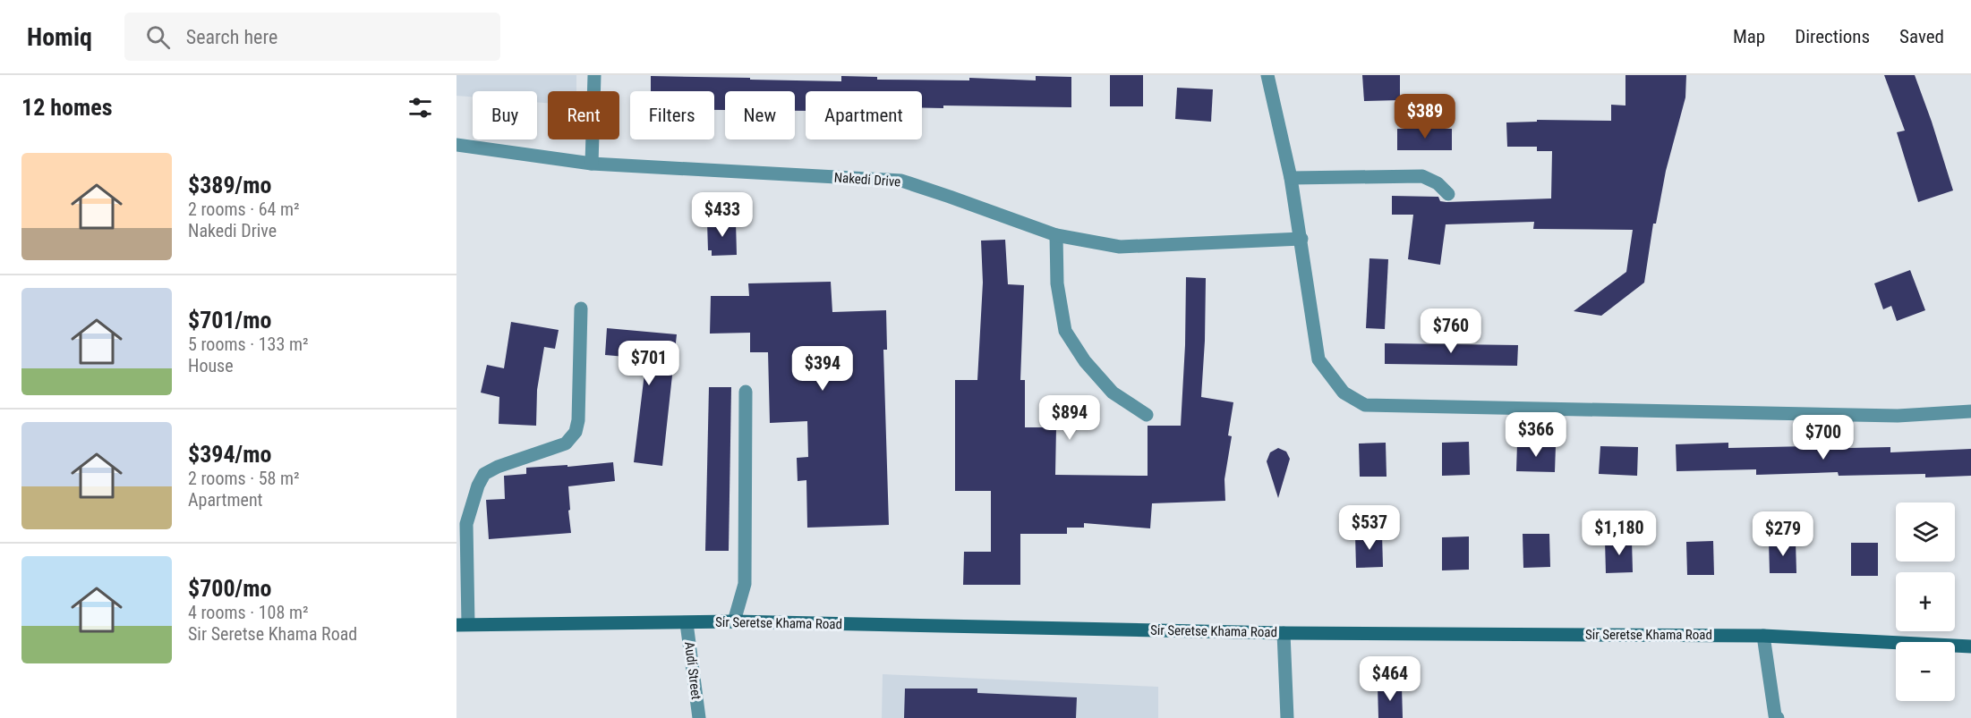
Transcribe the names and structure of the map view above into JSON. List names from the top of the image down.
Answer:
{
  "streets": {
    "main road": ["Sir Seretse Khama Road"],
    "street": ["Nakedi Drive", "Audi Street"]
  },
  "crossings": [
    ["Sir Seretse Khama Road", "Audi Street"]
  ],
  "page": {
    "header": "Homiq",
    "search": "Search here",
    "nav": ["Map", "Directions", "Saved"],
    "heading": "12 homes",
    "chip": [
      "Buy",
      "Rent",
      "Filters",
      "New",
      "Apartment"
    ],
    "price": [
      "$389",
      "$433",
      "$760",
      "$701",
      "$394",
      "$894",
      "$366",
      "$700",
      "$537",
      "$1,180",
      "$279",
      "$464"
    ],
    "list": [
      {
        "name": "$389/mo",
        "note": "2 rooms · 64 m² · Nakedi Drive"
      },
      {
        "name": "$701/mo",
        "note": "5 rooms · 133 m² · House"
      },
      {
        "name": "$394/mo",
        "note": "2 rooms · 58 m² · Apartment"
      },
      {
        "name": "$700/mo",
        "note": "4 rooms · 108 m² · Sir Seretse Khama Road"
      }
    ],
    "map_buttons": ["+", "−"]
  }
}
